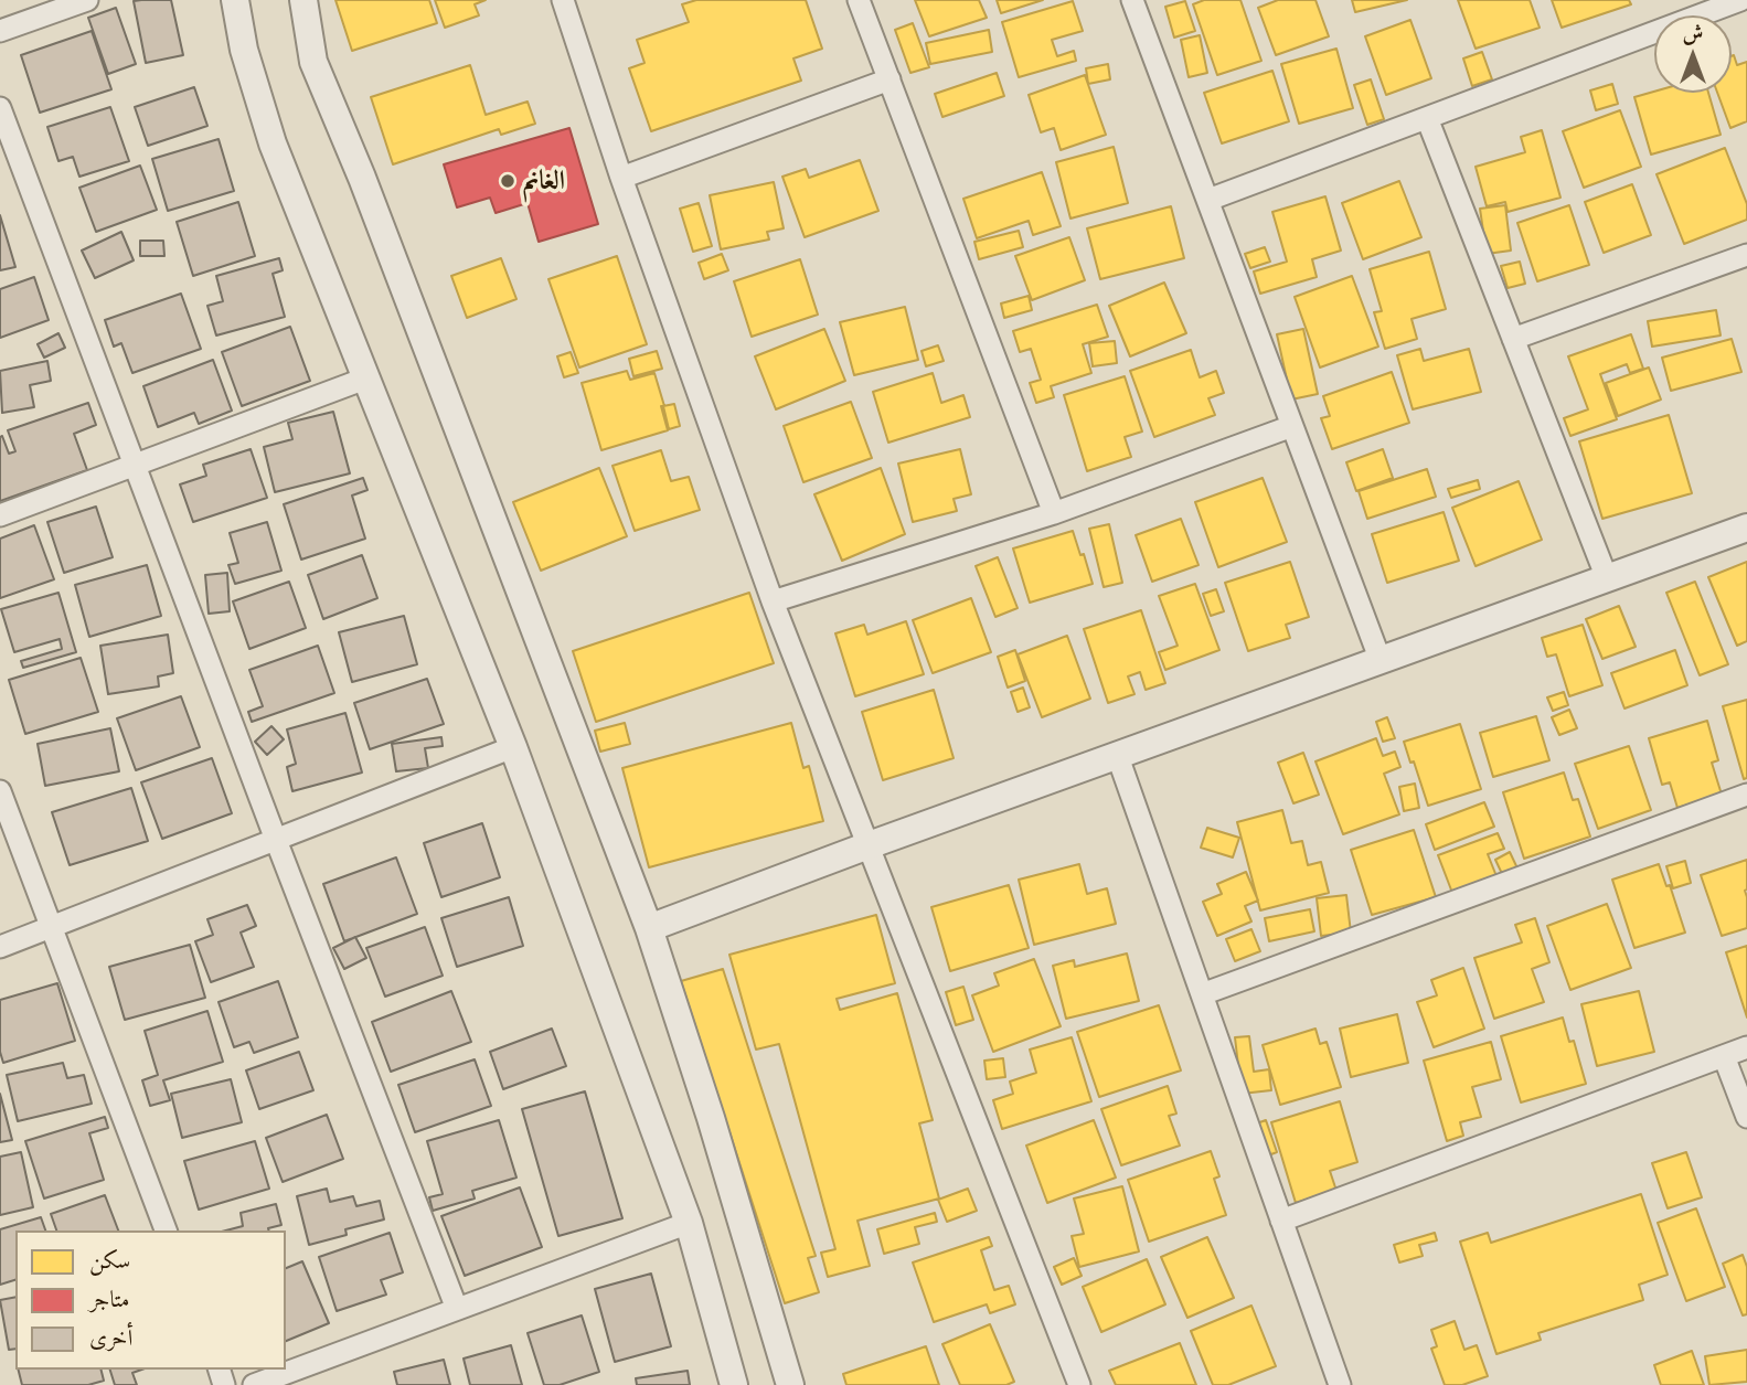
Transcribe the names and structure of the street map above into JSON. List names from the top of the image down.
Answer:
{
  "places": ["الغانم"],
  "legend": ["سكن", "متاجر", "أخرى"],
  "north": "top"
}
